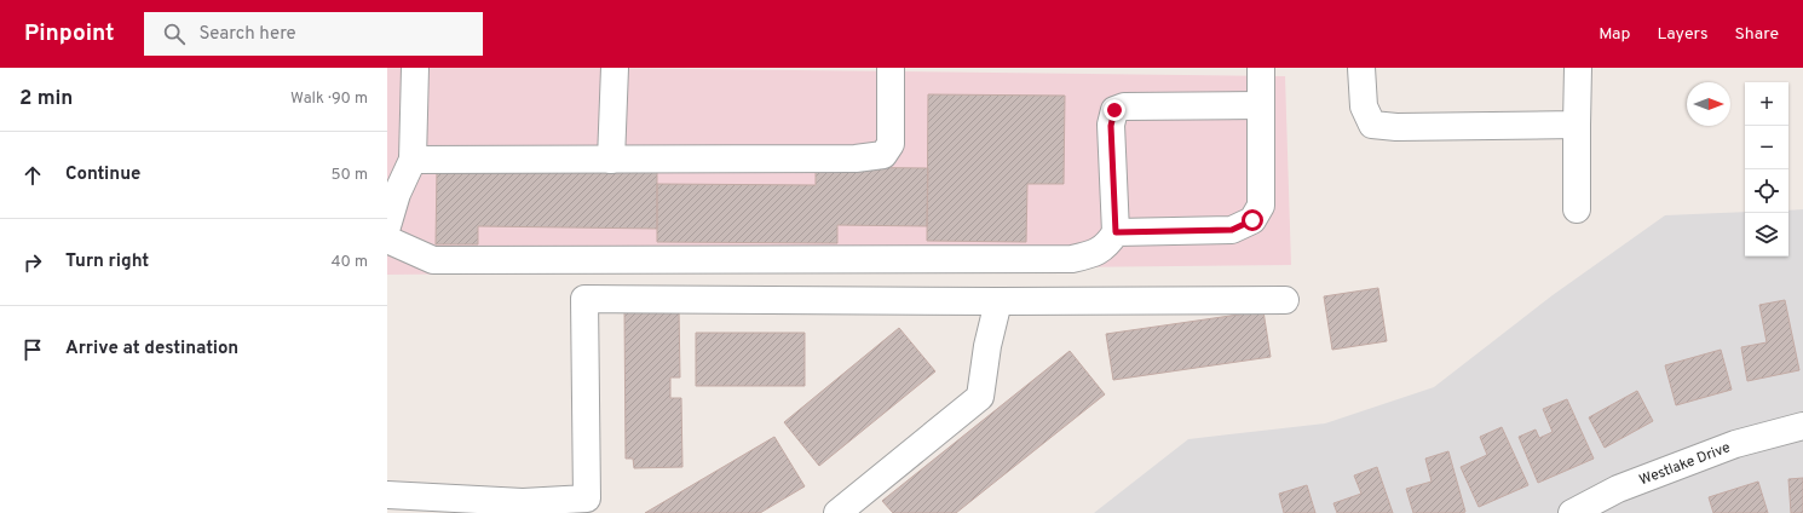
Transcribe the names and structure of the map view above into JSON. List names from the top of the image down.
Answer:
{
  "streets": {
    "street": ["Westlake Drive"]
  },
  "north": "right",
  "page": {
    "header": "Pinpoint",
    "search": "Search here",
    "nav": ["Map", "Layers", "Share"],
    "heading": ["2 min", "Walk · 90 m"],
    "map_buttons": ["+", "−"],
    "list": [
      ["Continue", "50 m"],
      ["Turn right", "40 m"],
      "Arrive at destination"
    ]
  }
}
